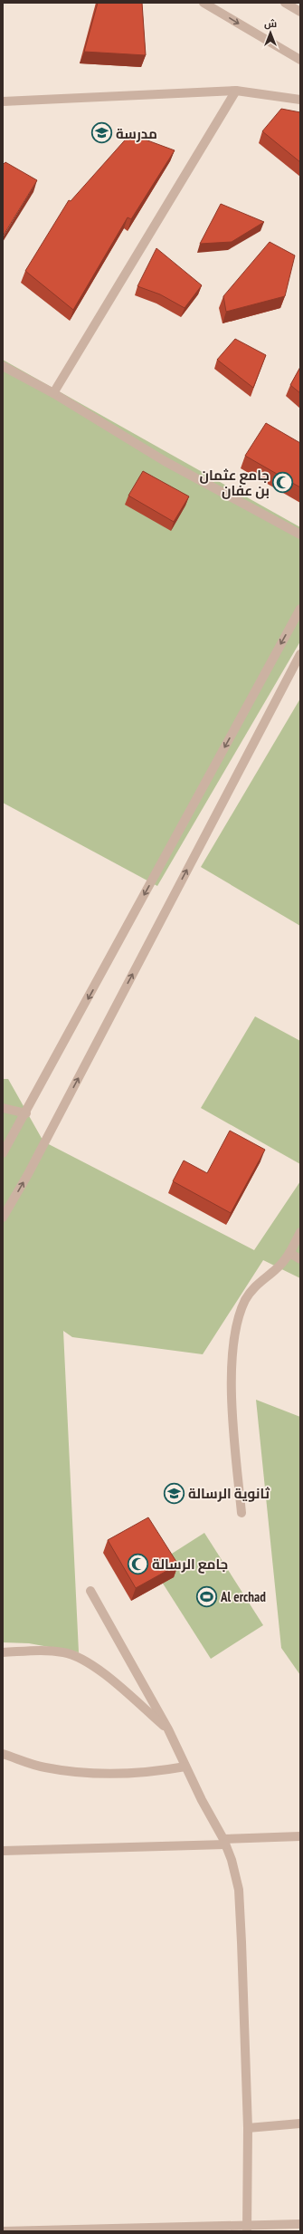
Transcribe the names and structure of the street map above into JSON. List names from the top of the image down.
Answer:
{
  "places": {
    "school or university": ["مدرسة", "ثانوية الرسالة"],
    "mosque": ["جامع عثمان بن عفان", "جامع الرسالة"],
    "sports": ["Al erchad"]
  },
  "north": "top"
}
